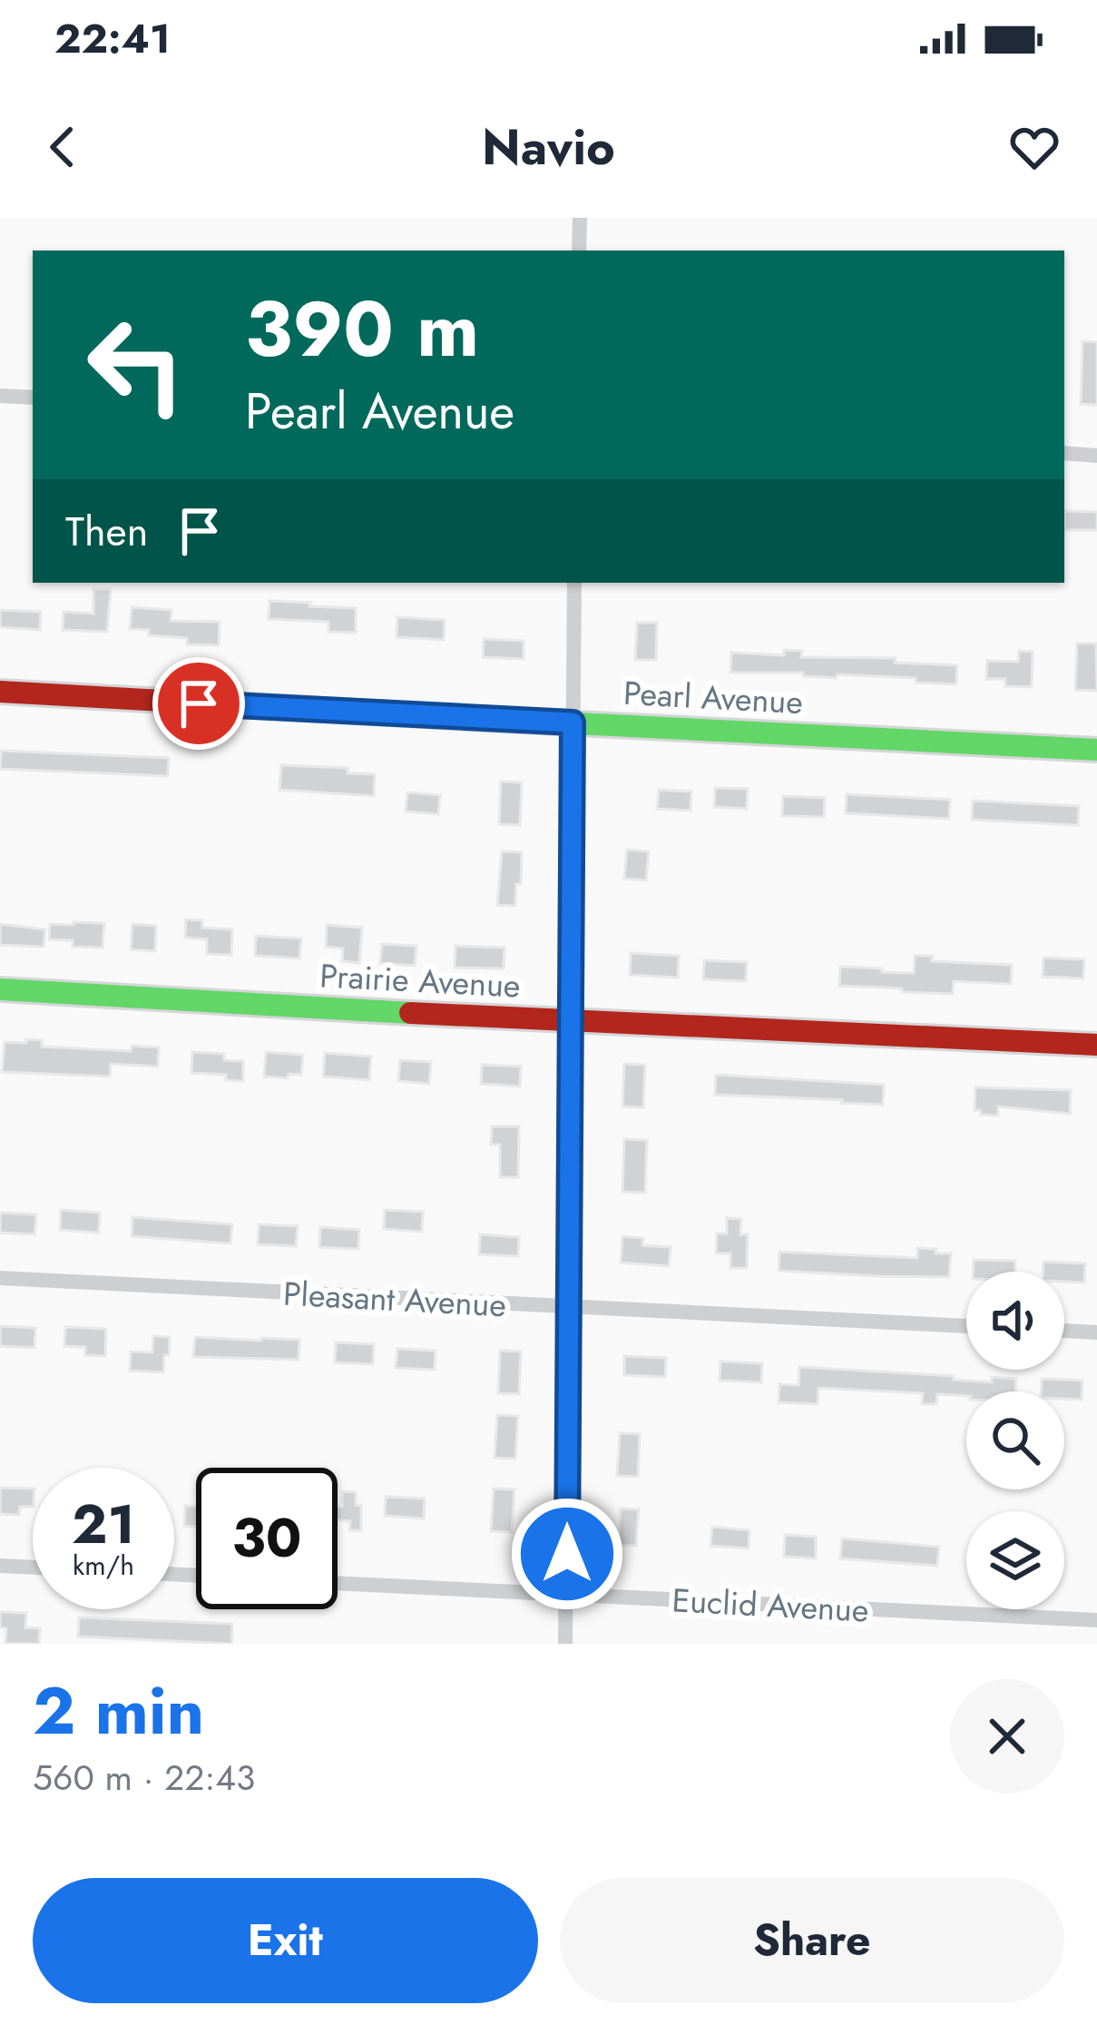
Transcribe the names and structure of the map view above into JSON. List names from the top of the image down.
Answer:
{
  "streets": {
    "street": [
      "Pearl Avenue",
      "Prairie Avenue",
      "Pleasant Avenue",
      "Euclid Avenue"
    ]
  },
  "page": {
    "status": "22:41",
    "header": "Navio",
    "turn": ["390 m", "Pearl Avenue"],
    "then": "Then",
    "speed": "21 km/h",
    "limit": "30",
    "heading": ["2 min", "560 m · 22:43"],
    "buttons": ["Exit", "Share"]
  }
}
